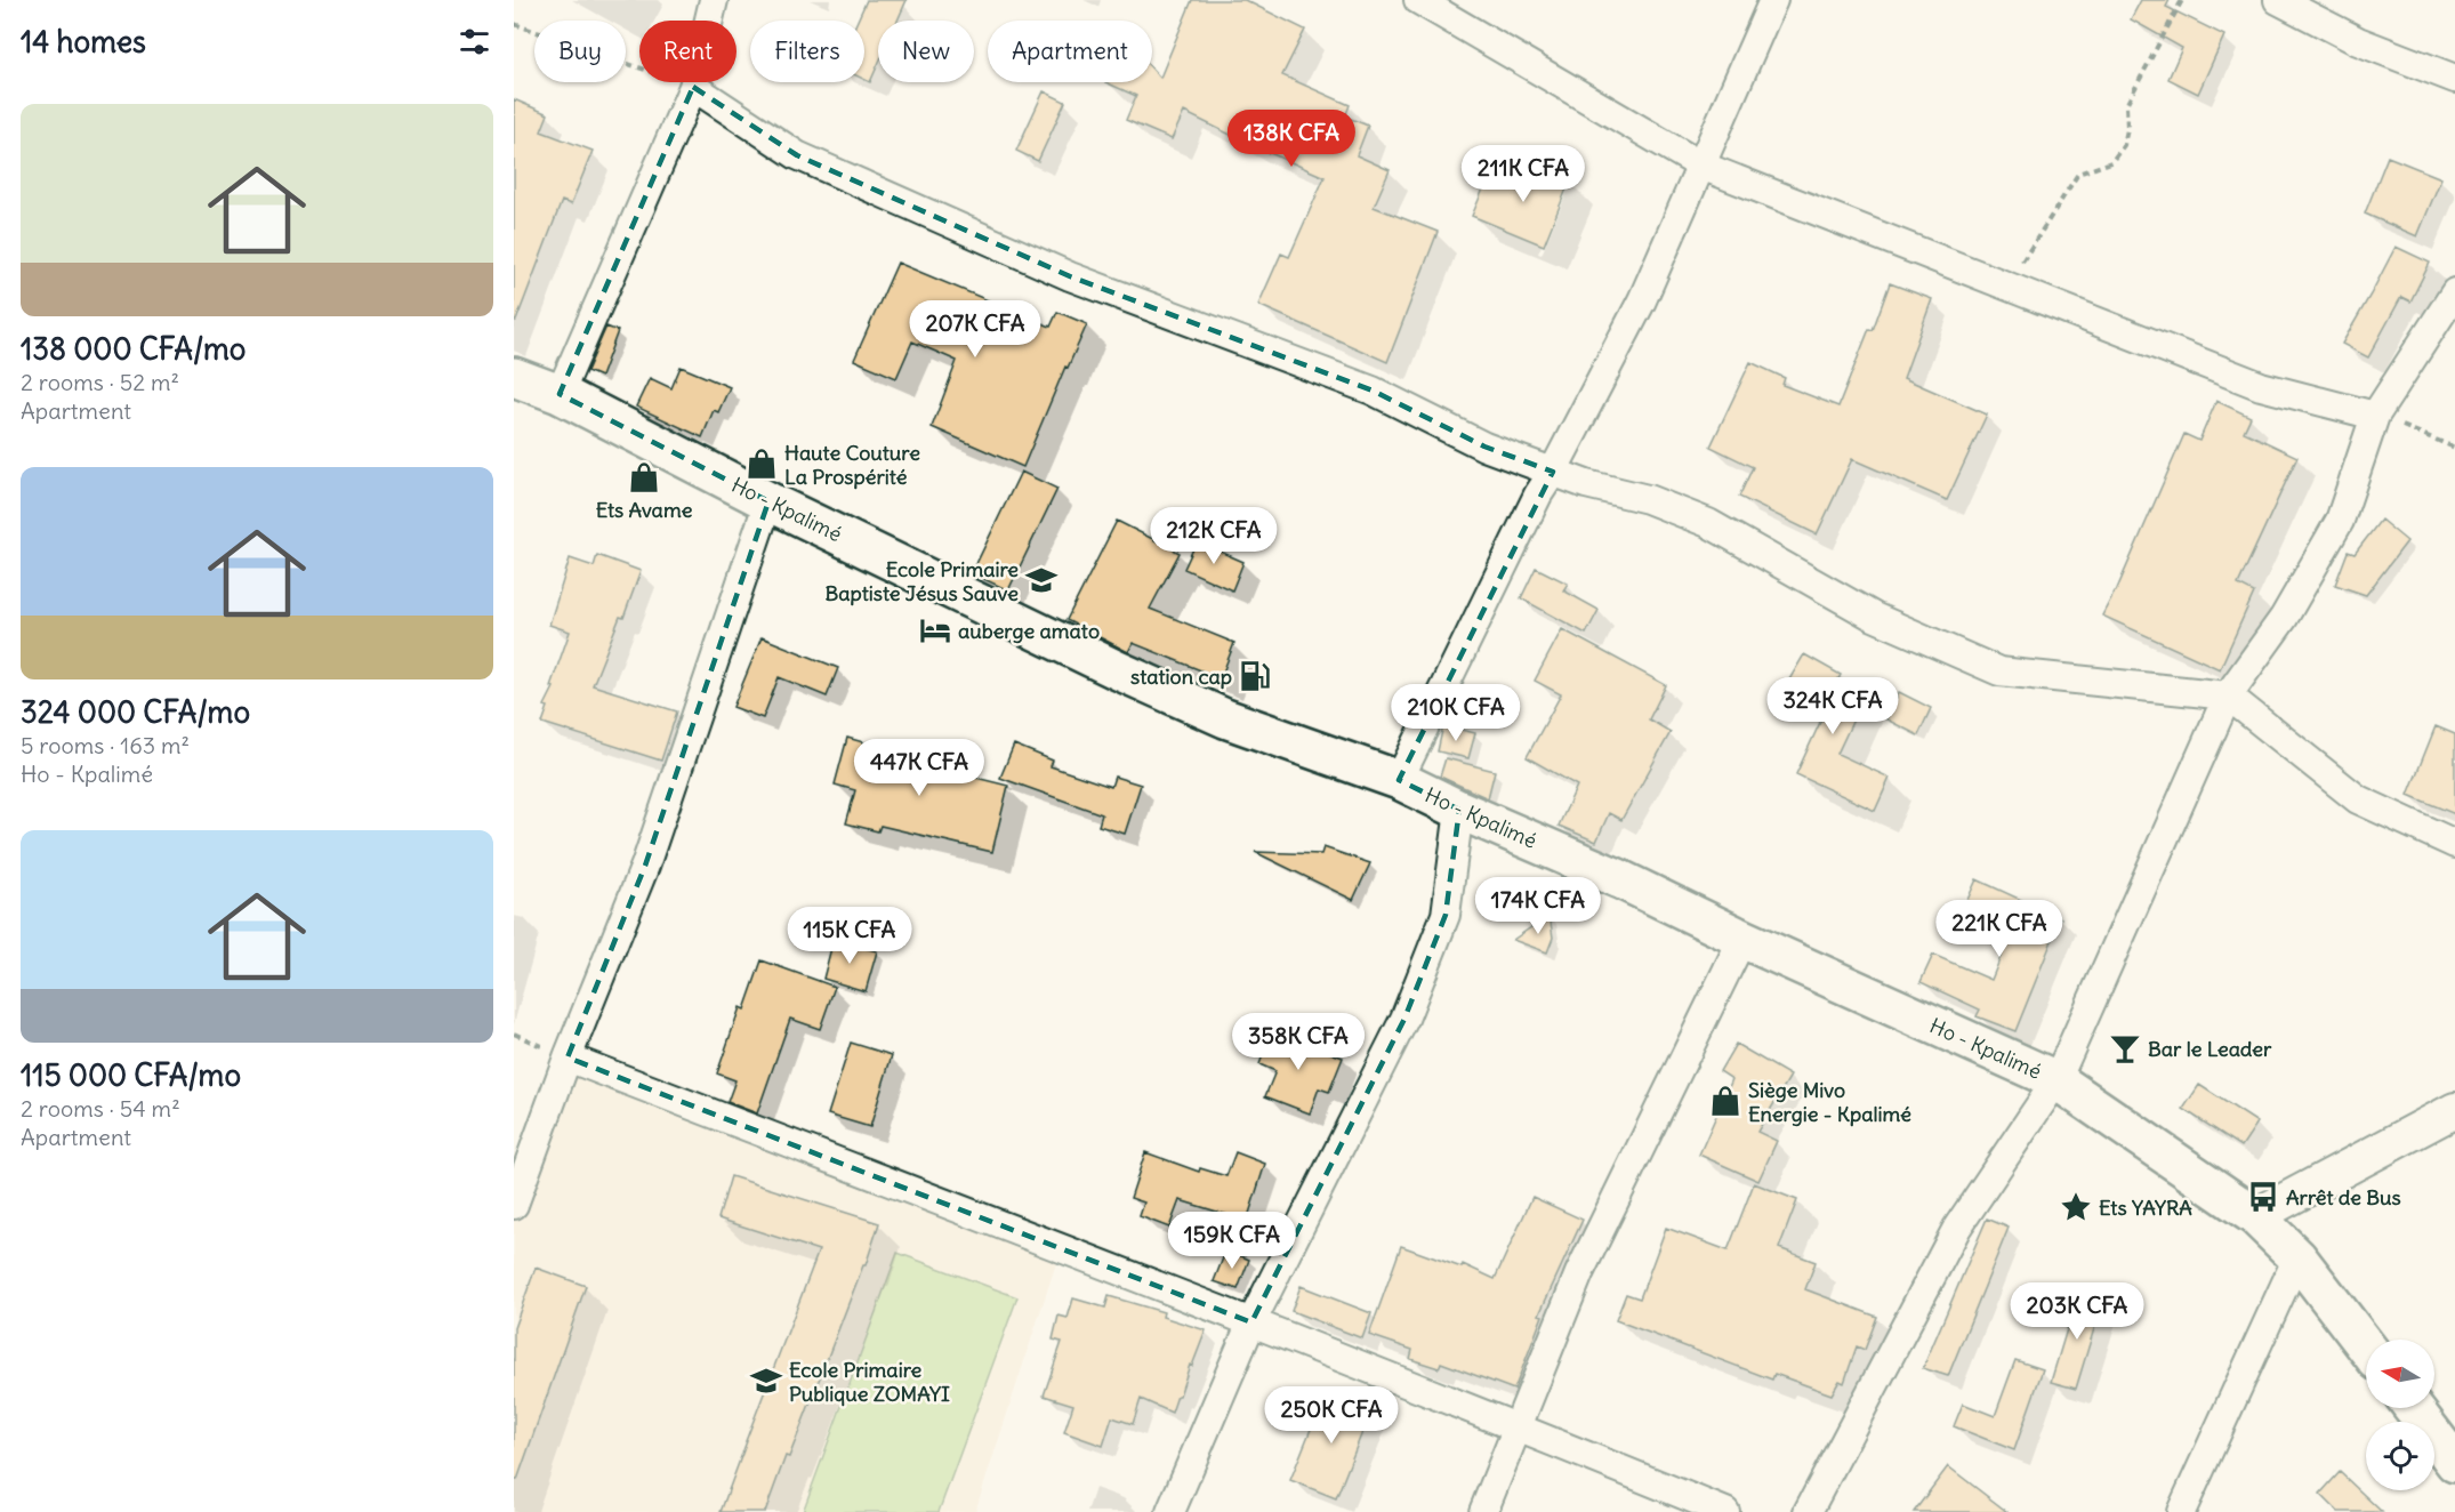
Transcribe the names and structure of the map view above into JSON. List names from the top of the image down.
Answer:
{
  "streets": {
    "main road": ["Ho - Kpalimé"]
  },
  "places": {
    "shop": ["Haute Couture La Prospérité", "Ets Avame", "Siège Mivo Energie - Kpalimé"],
    "school or university": ["Ecole Primaire Baptiste Jésus Sauve", "Ecole Primaire Publique ZOMAYI"],
    "hotel": ["auberge amato"],
    "fuel station": ["station cap"],
    "bar": ["Bar le Leader"],
    "bus stop": ["Arrêt de Bus"],
    "place": ["Ets YAYRA"]
  },
  "north": "left",
  "page": {
    "heading": "14 homes",
    "chip": [
      "Buy",
      "Rent",
      "Filters",
      "New",
      "Apartment"
    ],
    "list": [
      {
        "name": "138 000 CFA/mo",
        "note": "2 rooms · 52 m² · Apartment"
      },
      {
        "name": "324 000 CFA/mo",
        "note": "5 rooms · 163 m² · Ho - Kpalimé"
      },
      {
        "name": "115 000 CFA/mo",
        "note": "2 rooms · 54 m² · Apartment"
      }
    ],
    "price": [
      "138K CFA",
      "211K CFA",
      "207K CFA",
      "212K CFA",
      "324K CFA",
      "210K CFA",
      "447K CFA",
      "174K CFA",
      "221K CFA",
      "115K CFA",
      "358K CFA",
      "159K CFA",
      "203K CFA",
      "250K CFA"
    ]
  }
}
